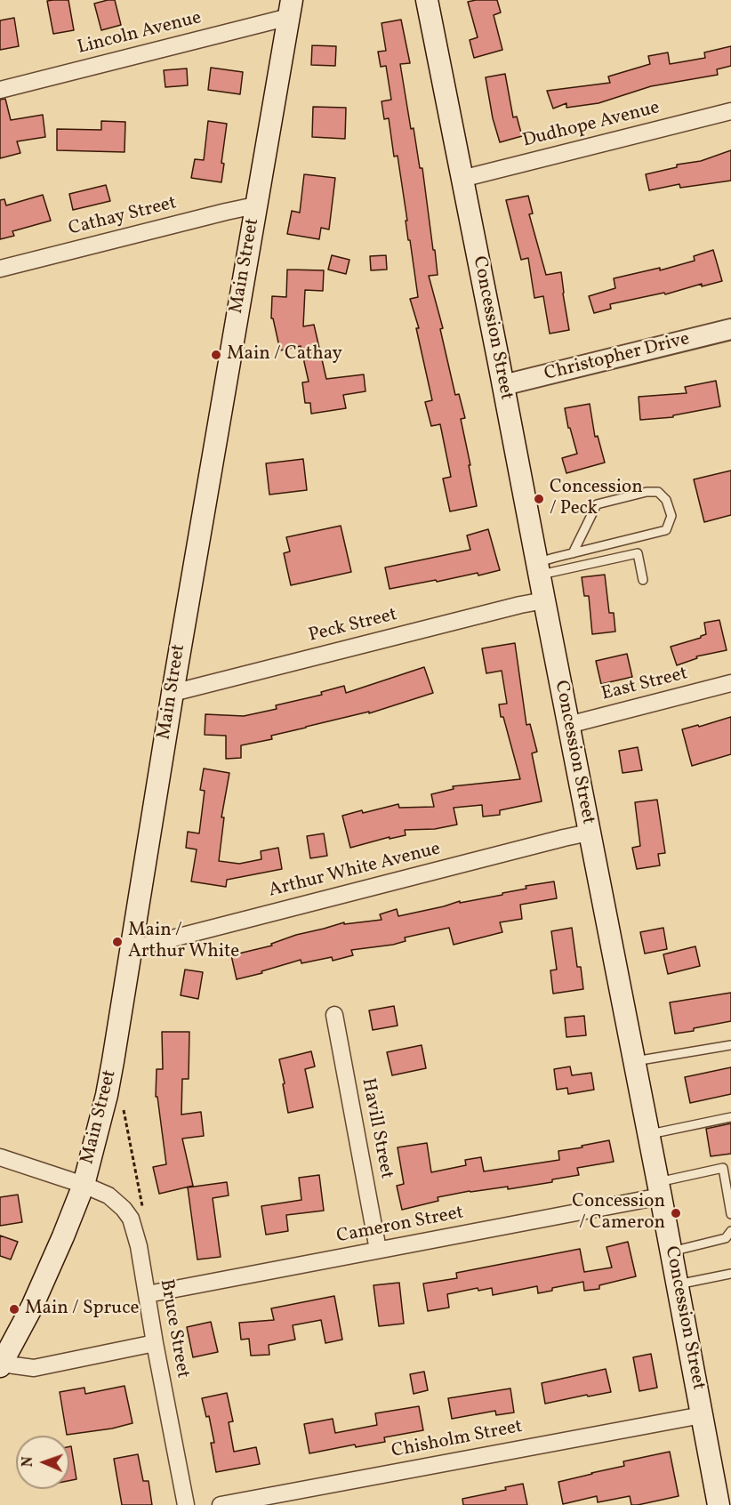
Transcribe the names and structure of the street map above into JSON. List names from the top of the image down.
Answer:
{
  "streets": {
    "main road": ["Main Street", "Concession Street"],
    "street": [
      "Lincoln Avenue",
      "Dudhope Avenue",
      "Cathay Street",
      "Christopher Drive",
      "Peck Street",
      "East Street",
      "Arthur White Avenue",
      "Havill Street",
      "Cameron Street",
      "Bruce Street",
      "Chisholm Street"
    ]
  },
  "crossings": [
    ["Lincoln Avenue", "Main Street"],
    ["Dudhope Avenue", "Concession Street"],
    ["Cathay Street", "Main Street"],
    ["Main Street", "Peck Street"],
    ["Main Street", "Arthur White Avenue"],
    ["Main Street", "Bruce Street"],
    ["Concession Street", "Christopher Drive"],
    ["Concession Street", "Peck Street"],
    ["Concession Street", "East Street"],
    ["Concession Street", "Arthur White Avenue"],
    ["Concession Street", "Cameron Street"],
    ["Concession Street", "Chisholm Street"],
    ["Havill Street", "Cameron Street"],
    ["Cameron Street", "Bruce Street"]
  ],
  "places": [
    "Main / Cathay",
    "Concession / Peck",
    "Main / Arthur White",
    "Concession / Cameron",
    "Main / Spruce"
  ],
  "north": "left"
}
